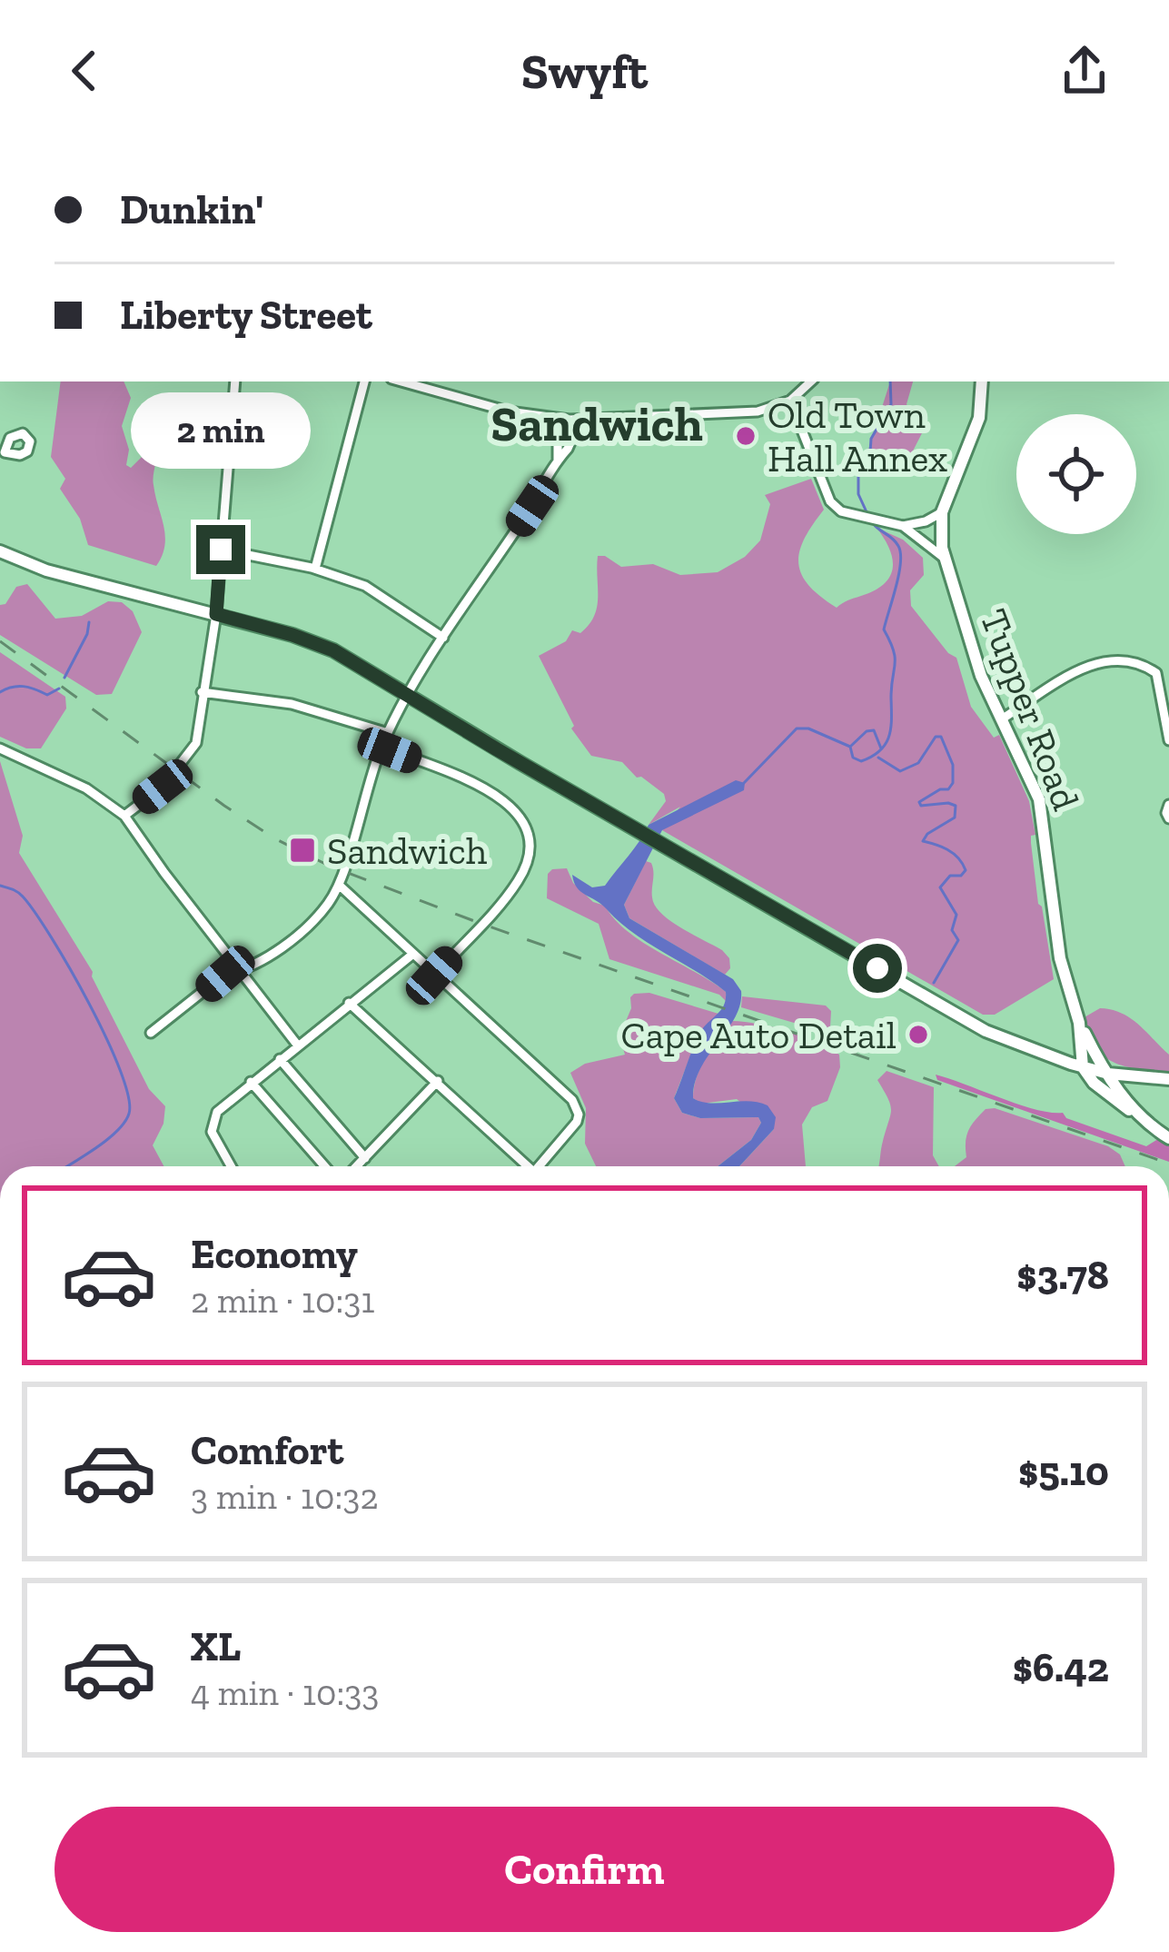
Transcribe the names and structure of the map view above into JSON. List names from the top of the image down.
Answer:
{
  "streets": {
    "main road": ["Tupper Road"]
  },
  "districts": ["Sandwich"],
  "places": {
    "other": ["Old Town Hall Annex", "Cape Auto Detail"],
    "transit": ["Sandwich"]
  },
  "page": {
    "header": "Swyft",
    "banner": ["Dunkin'", "Liberty Street"],
    "bubble": "2 min",
    "list": [
      {
        "name": "Economy",
        "note": "2 min · 10:31",
        "value": "$3.78"
      },
      {
        "name": "Comfort",
        "note": "3 min · 10:32",
        "value": "$5.10"
      },
      {
        "name": "XL",
        "note": "4 min · 10:33",
        "value": "$6.42"
      }
    ],
    "buttons": "Confirm"
  }
}
